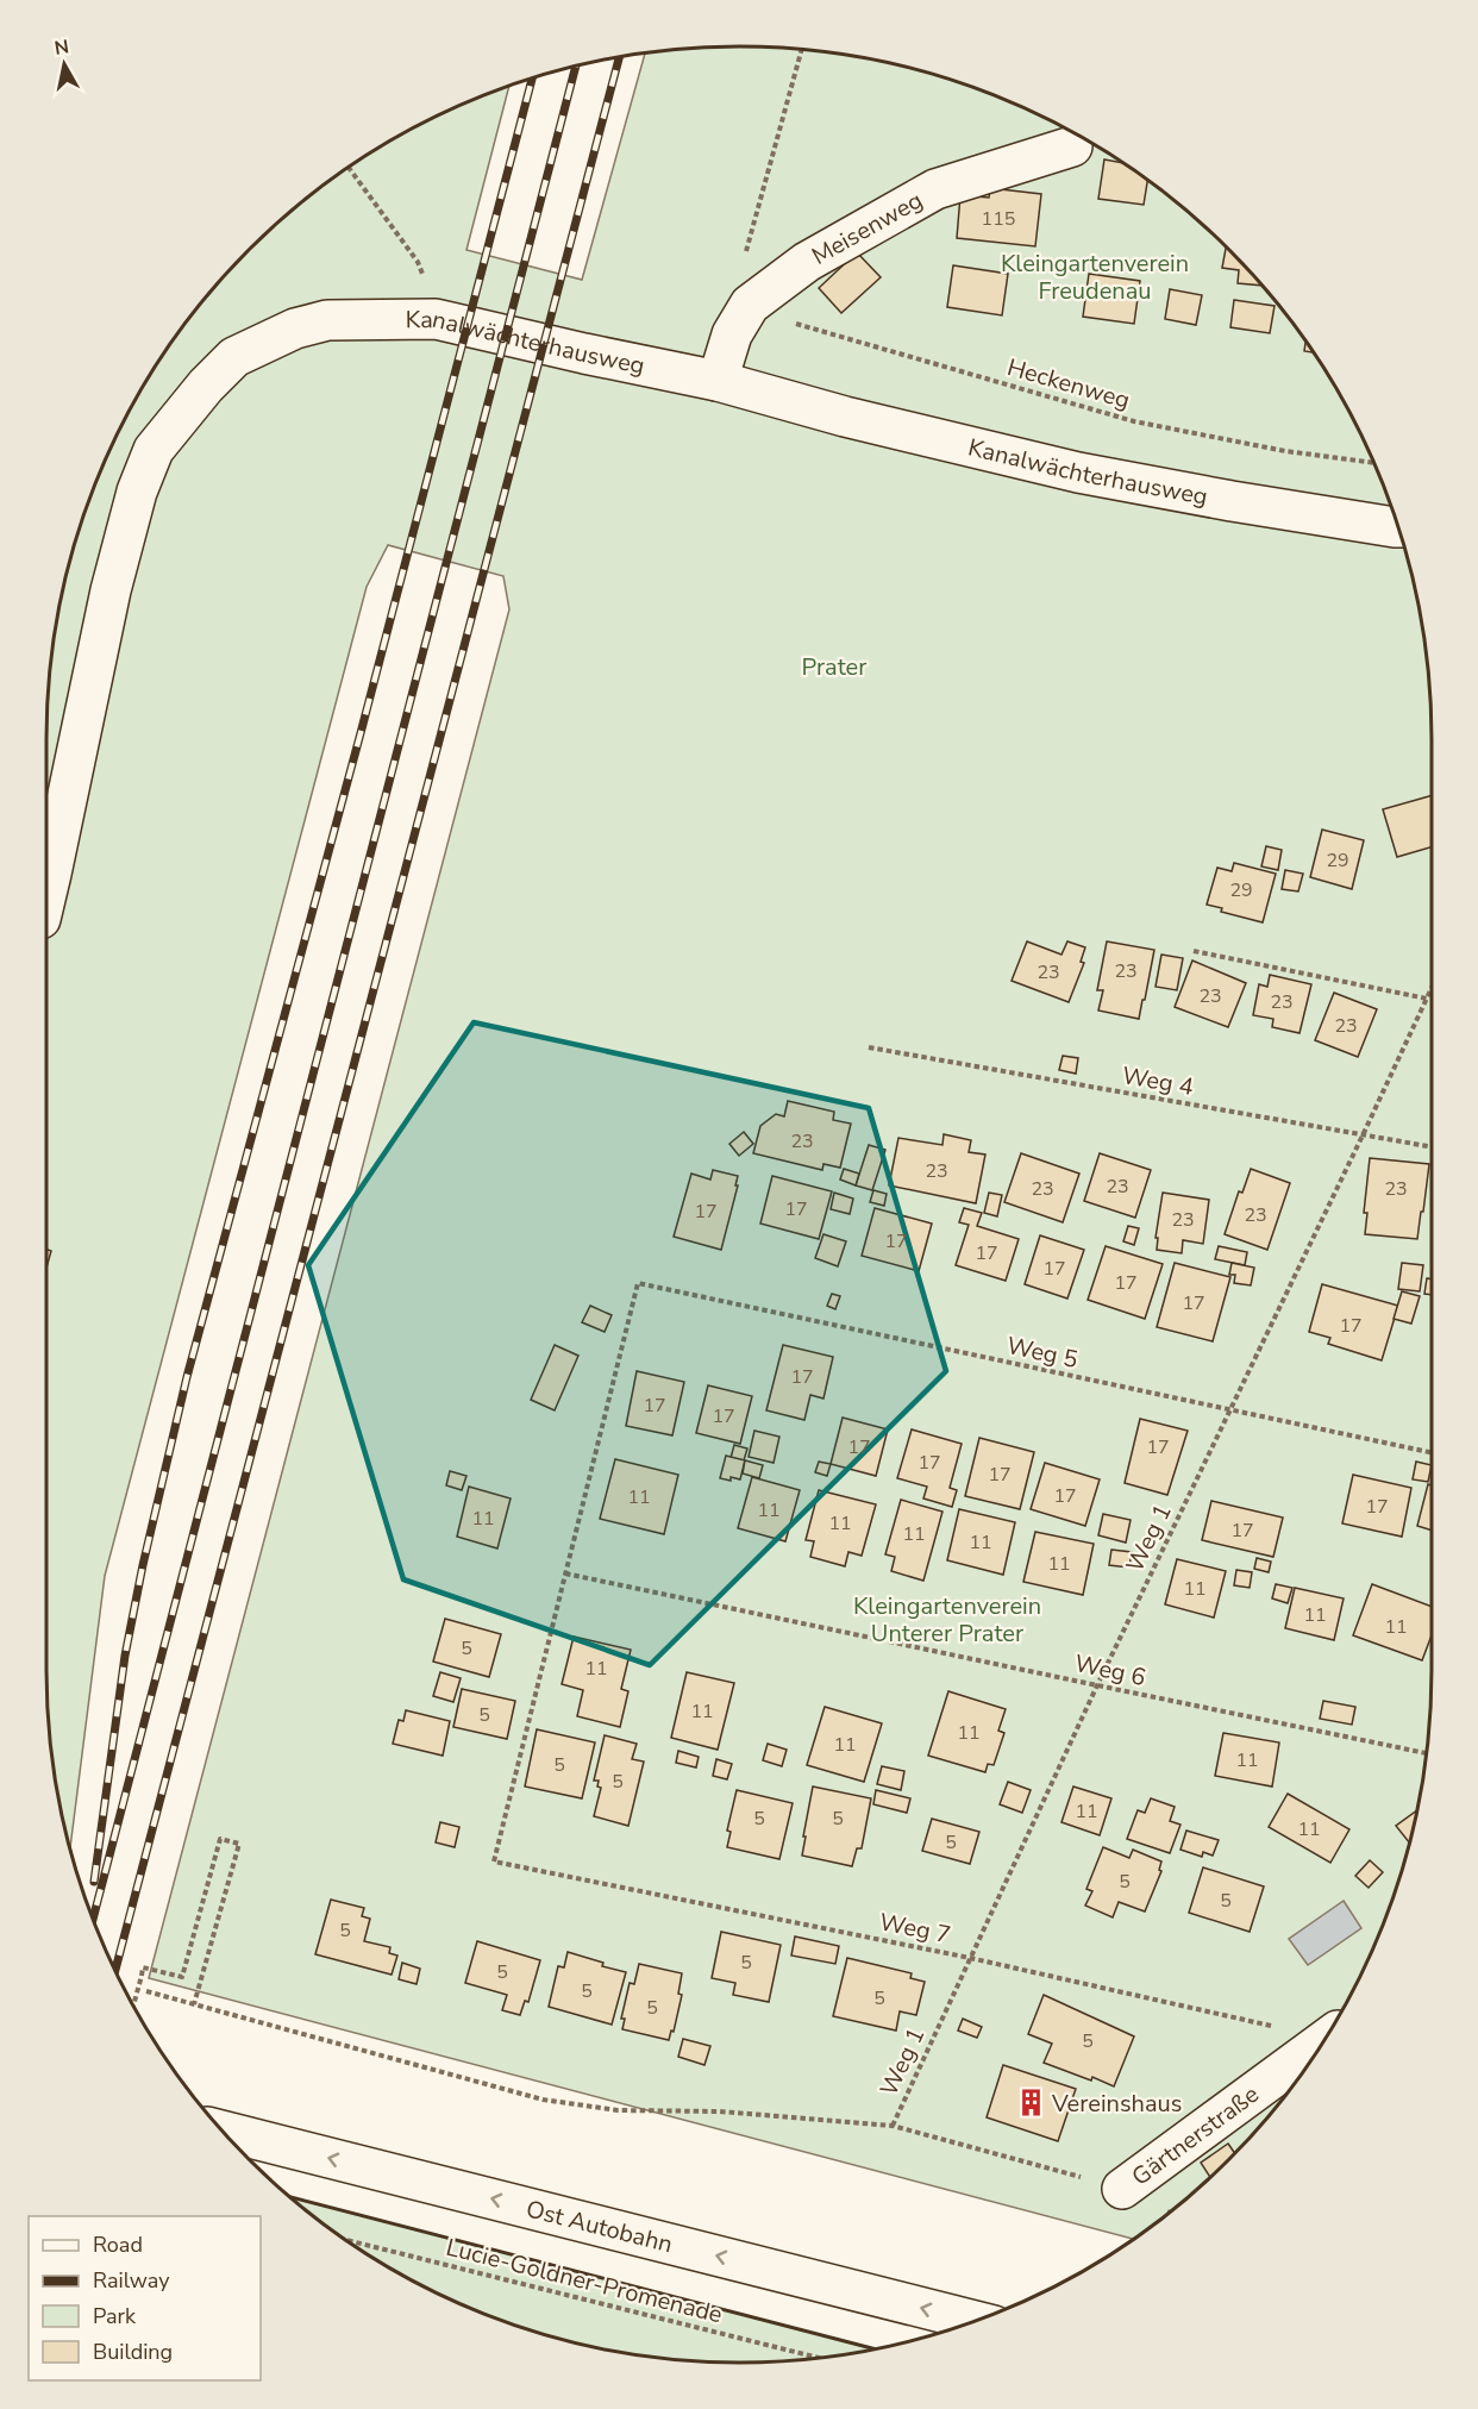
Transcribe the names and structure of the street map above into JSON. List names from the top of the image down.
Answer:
{
  "streets": {
    "main road": [
      "Meisenweg",
      "Kanalwächterhausweg",
      "Gärtnerstraße",
      "Ost Autobahn"
    ],
    "path": [
      "Heckenweg",
      "Weg 4",
      "Weg 5",
      "Weg 1",
      "Weg 6",
      "Weg 7",
      "Lucie-Goldner-Promenade"
    ]
  },
  "crossings": [
    ["Meisenweg", "Kanalwächterhausweg"],
    ["Meisenweg", "Heckenweg"],
    ["Weg 4", "Weg 1"],
    ["Weg 5", "Weg 1"],
    ["Weg 5", "Weg 6"],
    ["Weg 5", "Weg 7"],
    ["Weg 1", "Weg 6"],
    ["Weg 1", "Weg 7"],
    ["Weg 6", "Weg 7"]
  ],
  "one_way": ["Ost Autobahn"],
  "parks": ["Kleingartenverein Freudenau", "Prater", "Kleingartenverein Unterer Prater"],
  "places": {
    "building": ["Vereinshaus"]
  },
  "house_numbers": [
    "115",
    "29",
    "29",
    "23",
    "23",
    "23",
    "23",
    "23",
    "23",
    "23",
    "23",
    "23",
    "23",
    "17",
    "17",
    "23",
    "23",
    "17",
    "17",
    "17",
    "17",
    "17",
    "17",
    "17",
    "17",
    "17",
    "17",
    "17",
    "17",
    "17",
    "17",
    "11",
    "17",
    "11",
    "11",
    "11",
    "17",
    "11",
    "11",
    "11",
    "11",
    "11",
    "11",
    "5",
    "11",
    "11",
    "5",
    "11",
    "11",
    "11",
    "5",
    "5",
    "11",
    "5",
    "5",
    "11",
    "5",
    "5",
    "5",
    "5",
    "5",
    "5",
    "5",
    "5",
    "5",
    "5"
  ],
  "legend": [
    "Road",
    "Railway",
    "Park",
    "Building"
  ],
  "north": "top"
}
